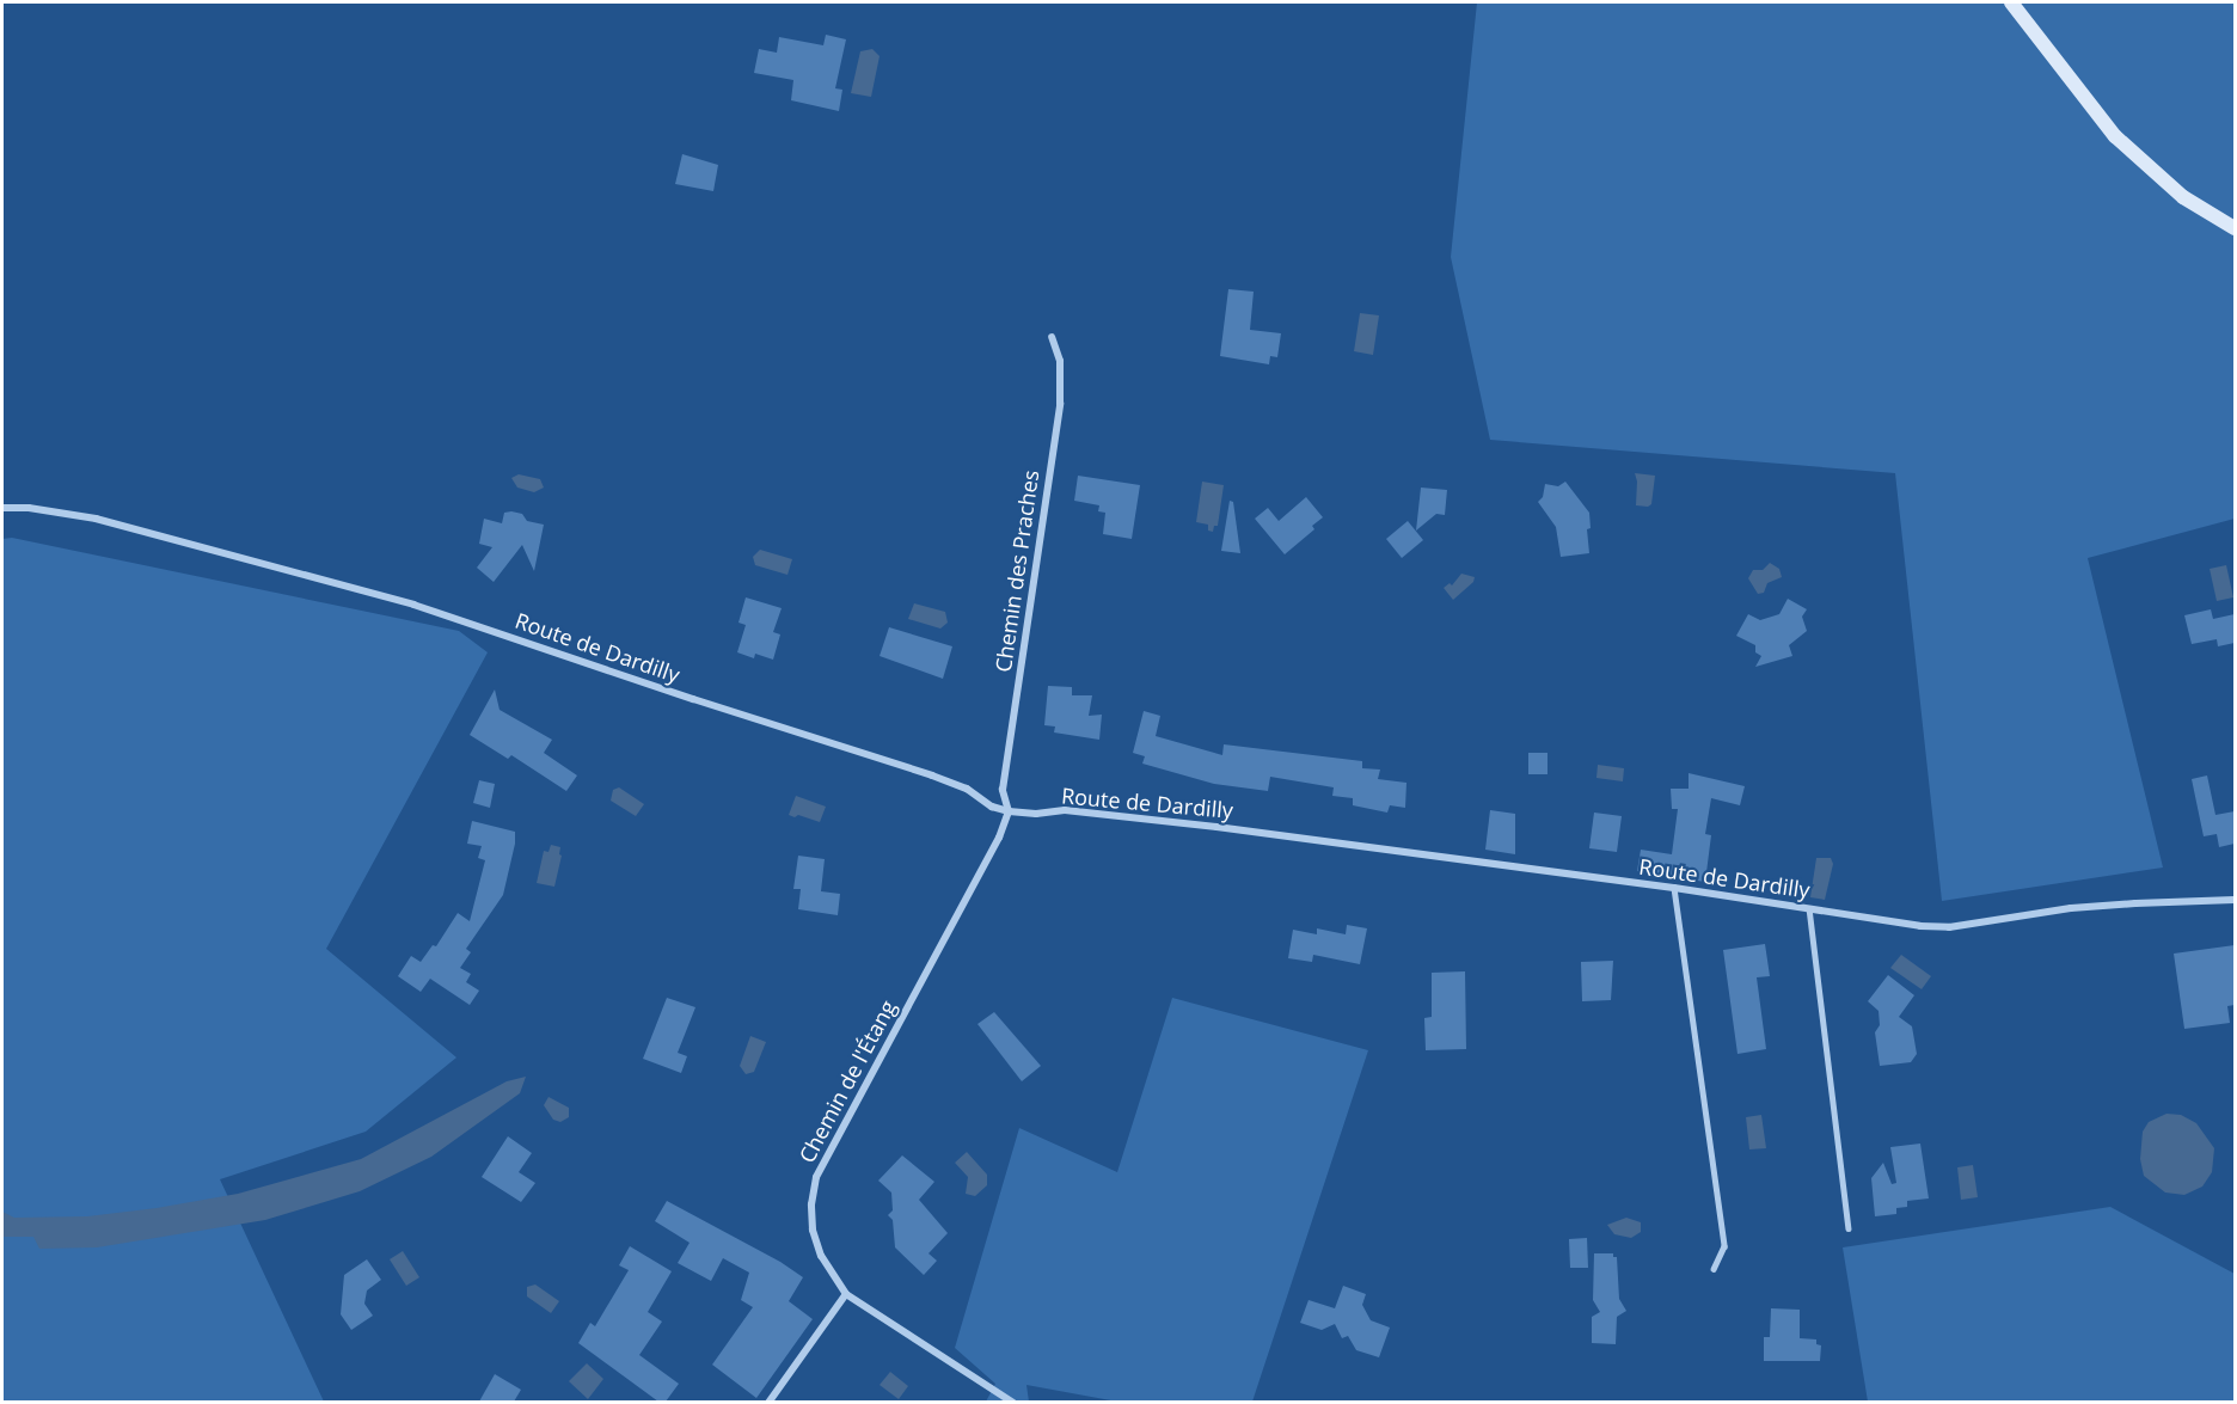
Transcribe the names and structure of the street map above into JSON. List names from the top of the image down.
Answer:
{
  "streets": {
    "street": ["Chemin des Praches", "Route de Dardilly", "Chemin de l'Étang"]
  },
  "crossings": [
    ["Chemin des Praches", "Route de Dardilly"],
    ["Chemin des Praches", "Chemin de l'Étang"],
    ["Route de Dardilly", "Chemin de l'Étang"]
  ]
}
